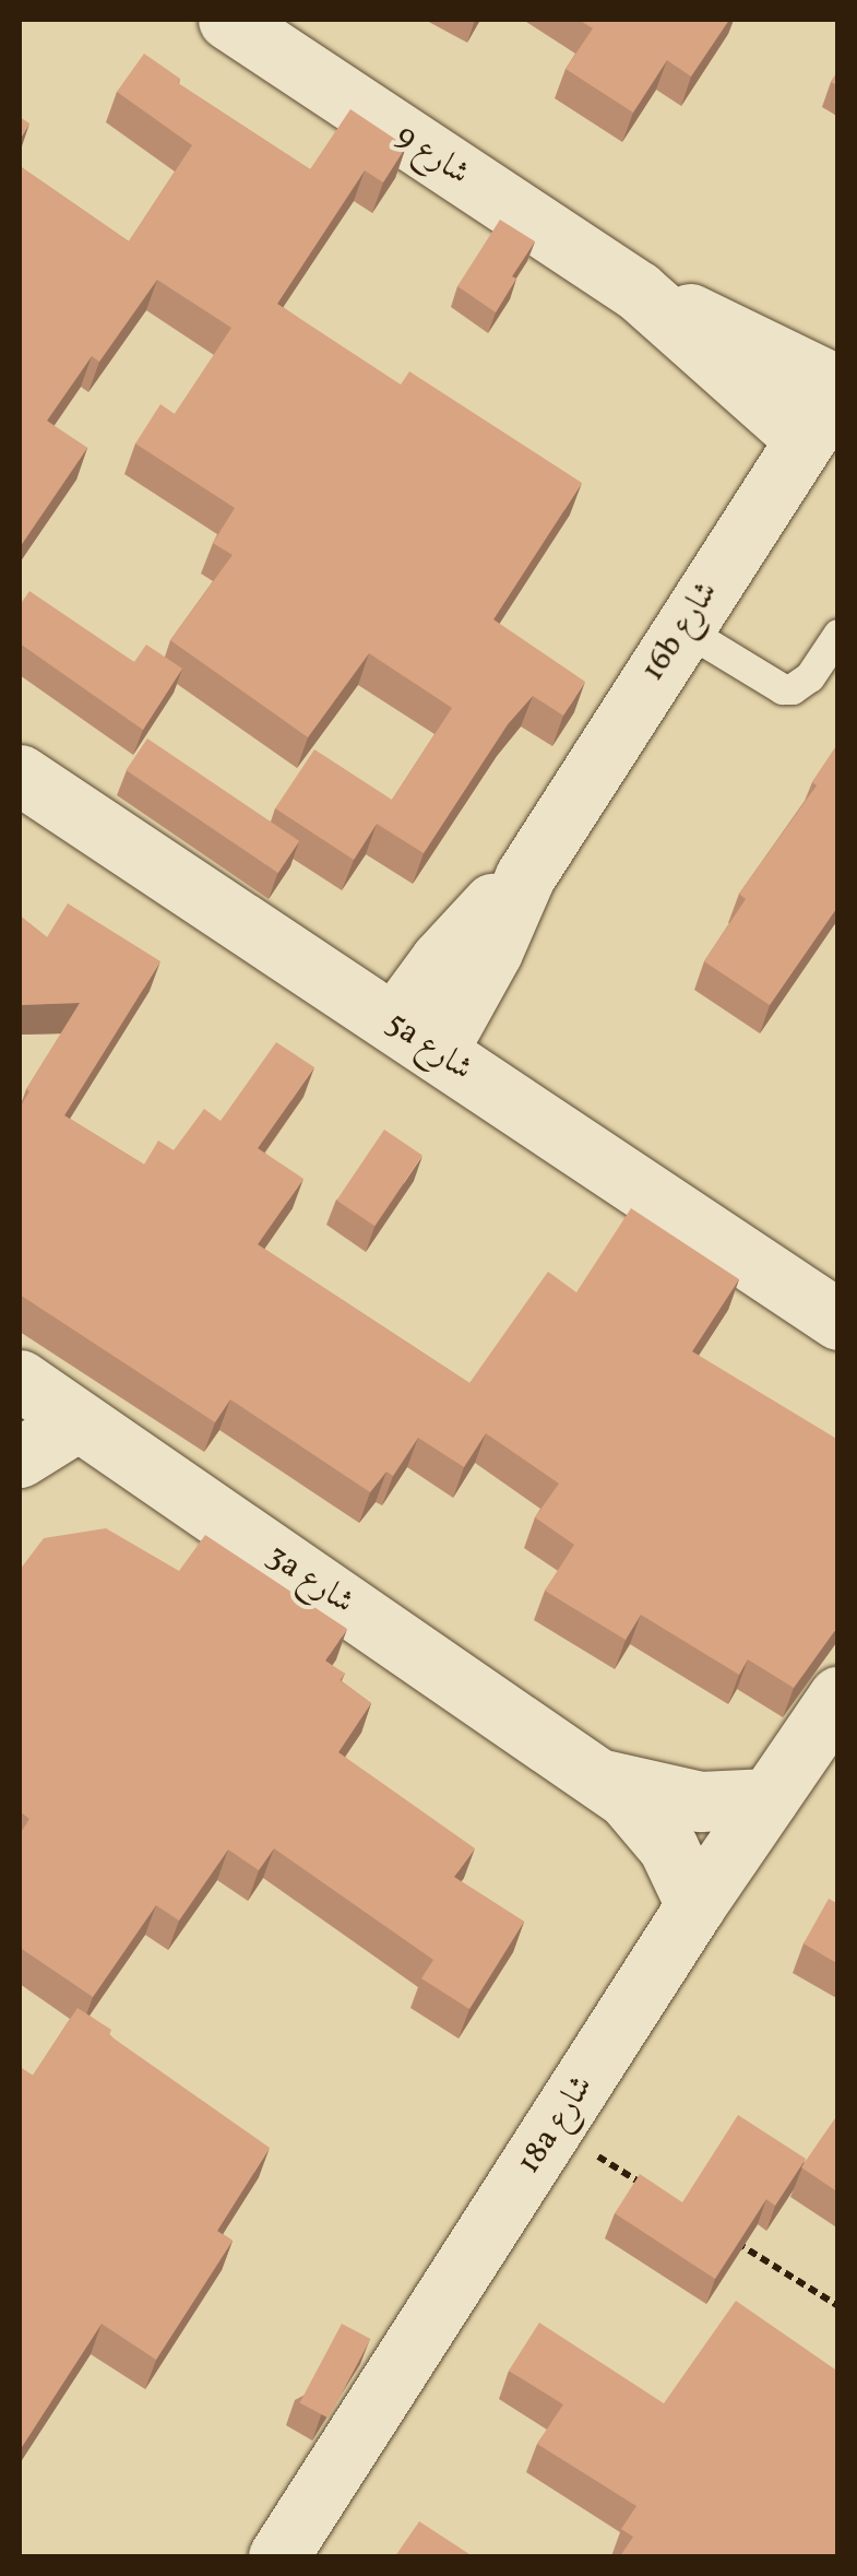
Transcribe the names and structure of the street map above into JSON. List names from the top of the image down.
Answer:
{
  "streets": {
    "street": [
      "شارع 9",
      "16b شارع",
      "5a شارع",
      "3a شارع",
      "18a شارع"
    ]
  },
  "crossings": [
    ["شارع 9", "16b شارع"],
    ["16b شارع", "5a شارع"],
    ["3a شارع", "18a شارع"]
  ]
}
